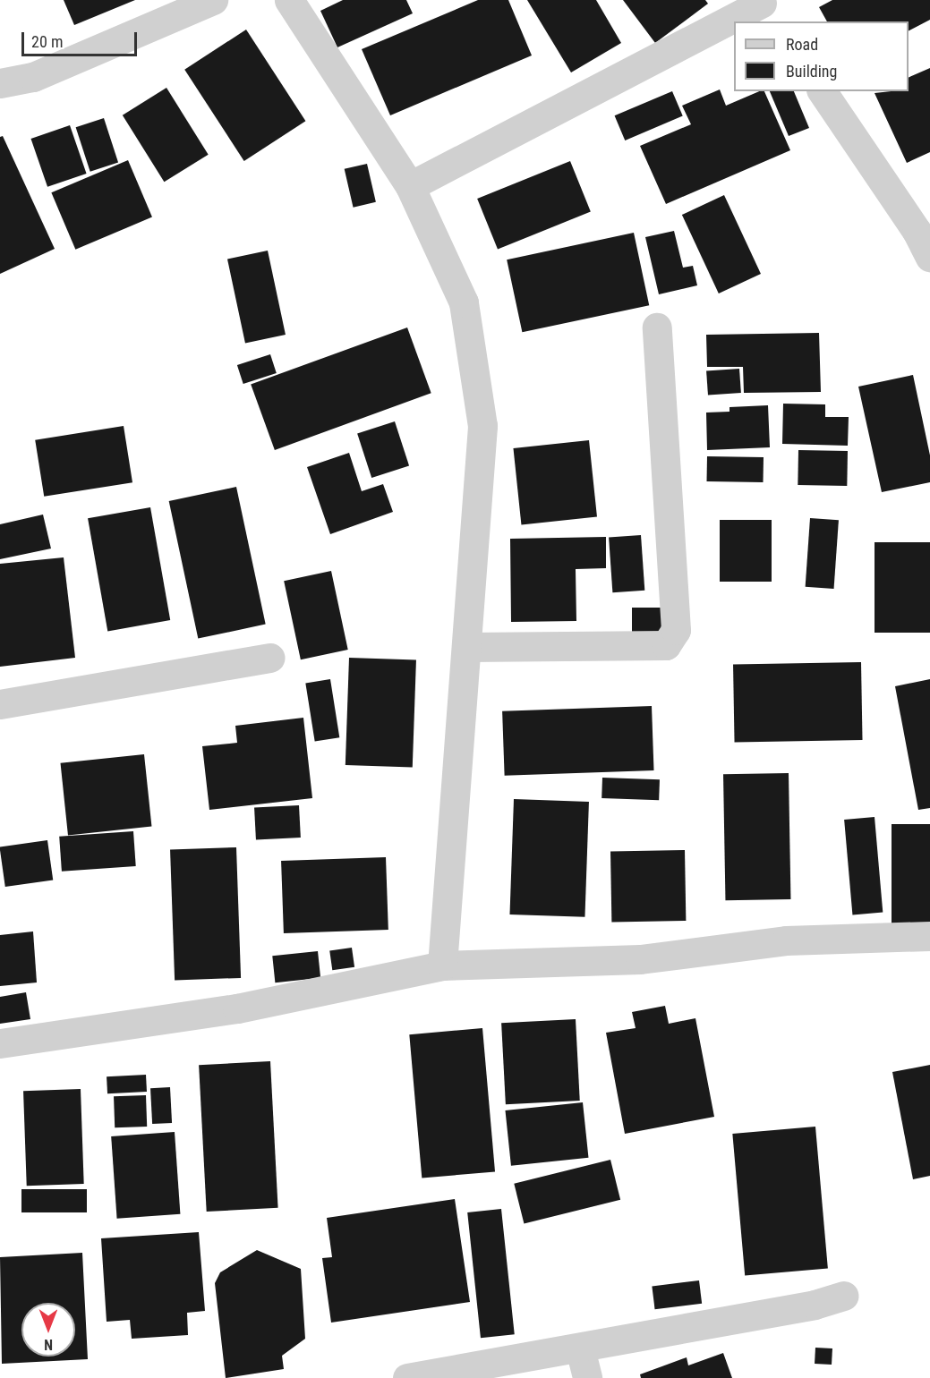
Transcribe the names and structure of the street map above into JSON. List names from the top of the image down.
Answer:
{
  "legend": ["Road", "Building"],
  "scale_bar": "20 m",
  "north": "bottom"
}
